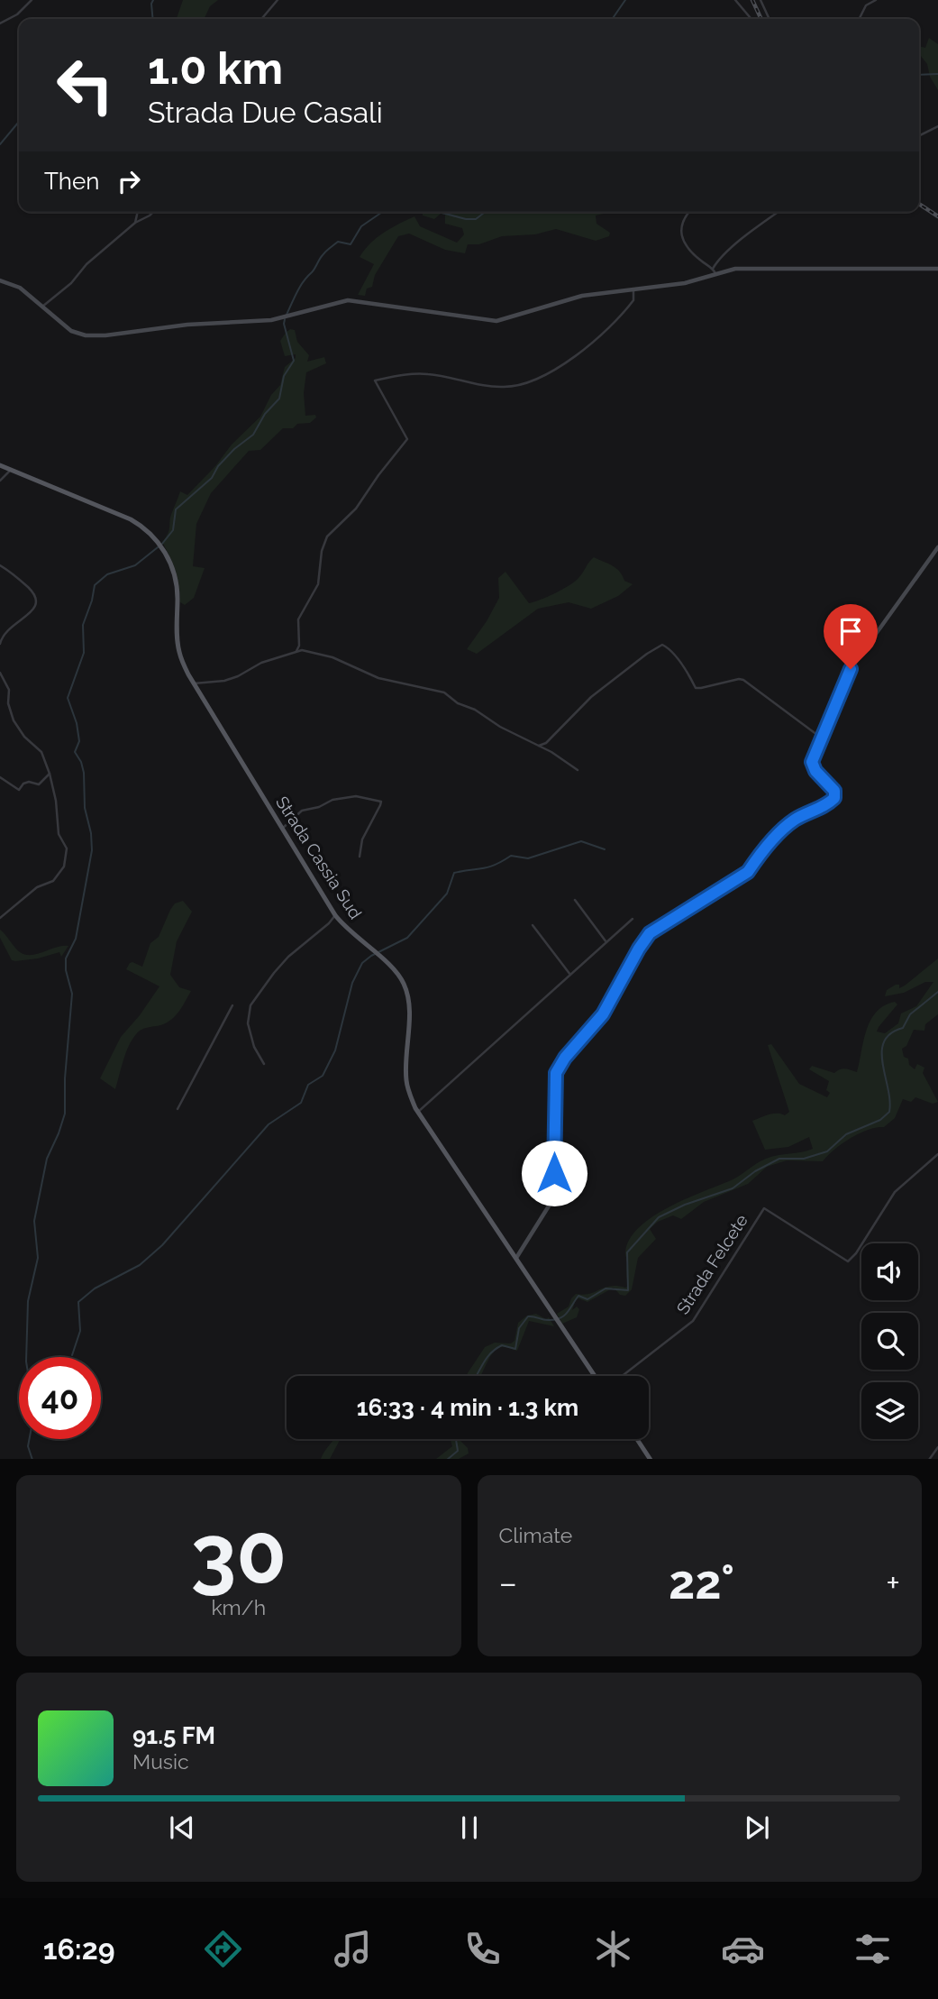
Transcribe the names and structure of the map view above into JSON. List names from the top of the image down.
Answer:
{
  "streets": {
    "main road": ["Strada Cassia Sud"],
    "street": ["Strada Felcete"]
  },
  "page": {
    "turn": ["1.0 km", "Strada Due Casali"],
    "then": "Then",
    "limit": "40",
    "trip": "16:33 · 4 min · 1.3 km",
    "tile": [
      ["30", "km/h"],
      "Climate"
    ],
    "heat": ["−", "22°", "+"],
    "song": ["91.5 FM", "Music"],
    "tabs": "16:29"
  }
}
